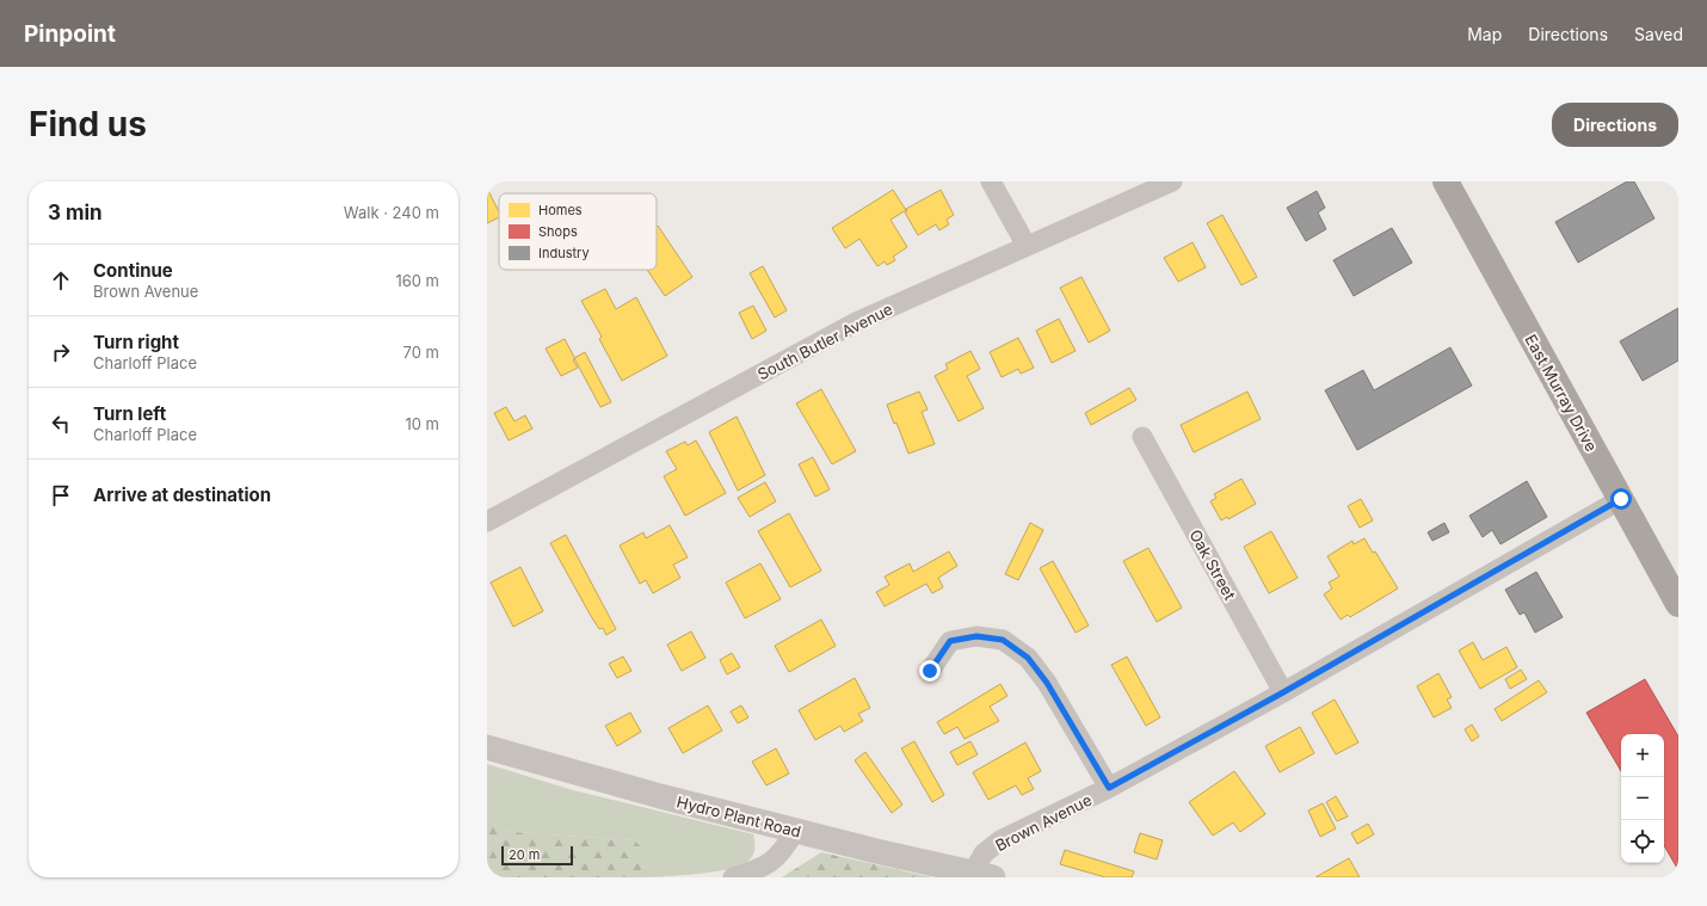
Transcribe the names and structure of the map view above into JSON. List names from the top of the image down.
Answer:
{
  "streets": {
    "highway": ["East Murray Drive"],
    "street": [
      "South Butler Avenue",
      "Oak Street",
      "Hydro Plant Road",
      "Brown Avenue"
    ]
  },
  "crossings": [
    ["East Murray Drive", "Brown Avenue"],
    ["Oak Street", "Brown Avenue"],
    ["Hydro Plant Road", "Brown Avenue"]
  ],
  "legend": ["Homes", "Shops", "Industry"],
  "scale_bar": "20 m",
  "page": {
    "header": "Pinpoint",
    "nav": ["Map", "Directions", "Saved"],
    "buttons": "Directions",
    "title": "Find us",
    "heading": ["3 min", "Walk · 240 m"],
    "list": [
      ["Continue", "Brown Avenue", "160 m"],
      ["Turn right", "Charloff Place", "70 m"],
      ["Turn left", "Charloff Place", "10 m"],
      "Arrive at destination"
    ],
    "map_buttons": ["+", "−"],
    "scale": "20 m"
  }
}
